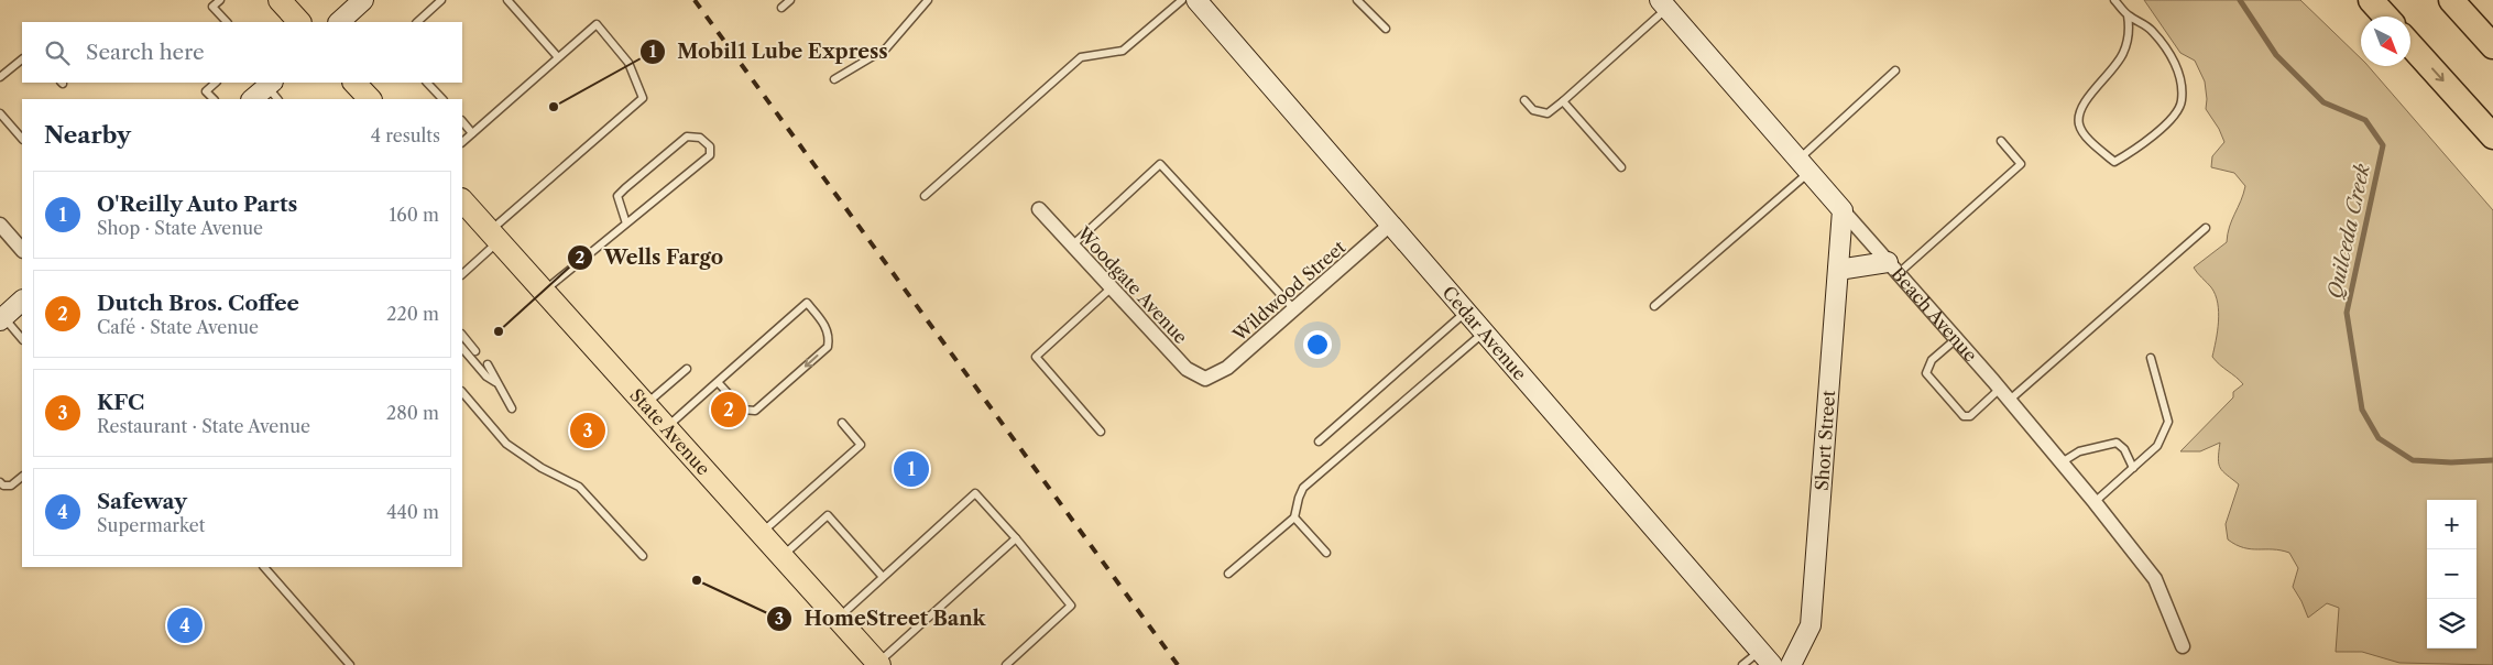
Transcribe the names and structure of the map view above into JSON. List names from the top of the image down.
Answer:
{
  "streets": {
    "main road": ["State Avenue"],
    "street": [
      "Woodgate Avenue",
      "Wildwood Street",
      "Beach Avenue",
      "Cedar Avenue",
      "Short Street"
    ]
  },
  "crossings": [
    ["Woodgate Avenue", "Wildwood Street"],
    ["Wildwood Street", "Cedar Avenue"],
    ["Beach Avenue", "Short Street"]
  ],
  "water": ["Quilceda Creek"],
  "places": ["Mobil1 Lube Express", "Wells Fargo", "HomeStreet Bank"],
  "north": "bottom right",
  "page": {
    "search": "Search here",
    "heading": ["Nearby", "4 results"],
    "list": [
      {
        "mark": "1",
        "name": "O'Reilly Auto Parts",
        "note": "Shop · State Avenue",
        "value": "160 m"
      },
      {
        "mark": "2",
        "name": "Dutch Bros. Coffee",
        "note": "Café · State Avenue",
        "value": "220 m"
      },
      {
        "mark": "3",
        "name": "KFC",
        "note": "Restaurant · State Avenue",
        "value": "280 m"
      },
      {
        "mark": "4",
        "name": "Safeway",
        "note": "Supermarket",
        "value": "440 m"
      }
    ],
    "pins": [
      "2",
      "3",
      "1",
      "4"
    ],
    "map_buttons": ["+", "−"]
  }
}
